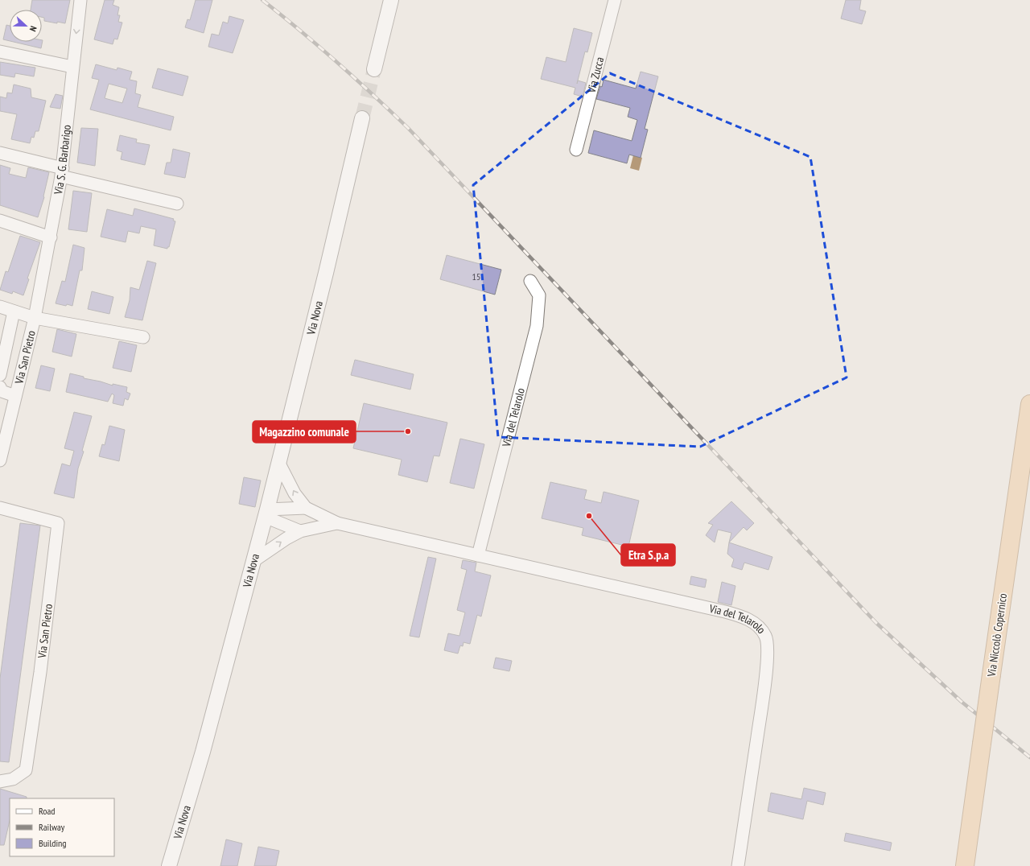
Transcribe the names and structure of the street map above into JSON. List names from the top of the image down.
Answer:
{
  "streets": {
    "highway": ["Via Niccolò Copernico"],
    "street": [
      "Via Zucca",
      "Via S. G. Barbarigo",
      "Via Nova",
      "Via San Pietro",
      "Via del Telarolo"
    ]
  },
  "crossings": [
    ["Via S. G. Barbarigo", "Via San Pietro"]
  ],
  "places": ["Magazzino comunale", "Etra S.p.a"],
  "house_numbers": ["15"],
  "legend": ["Road", "Railway", "Building"],
  "north": "right"
}
